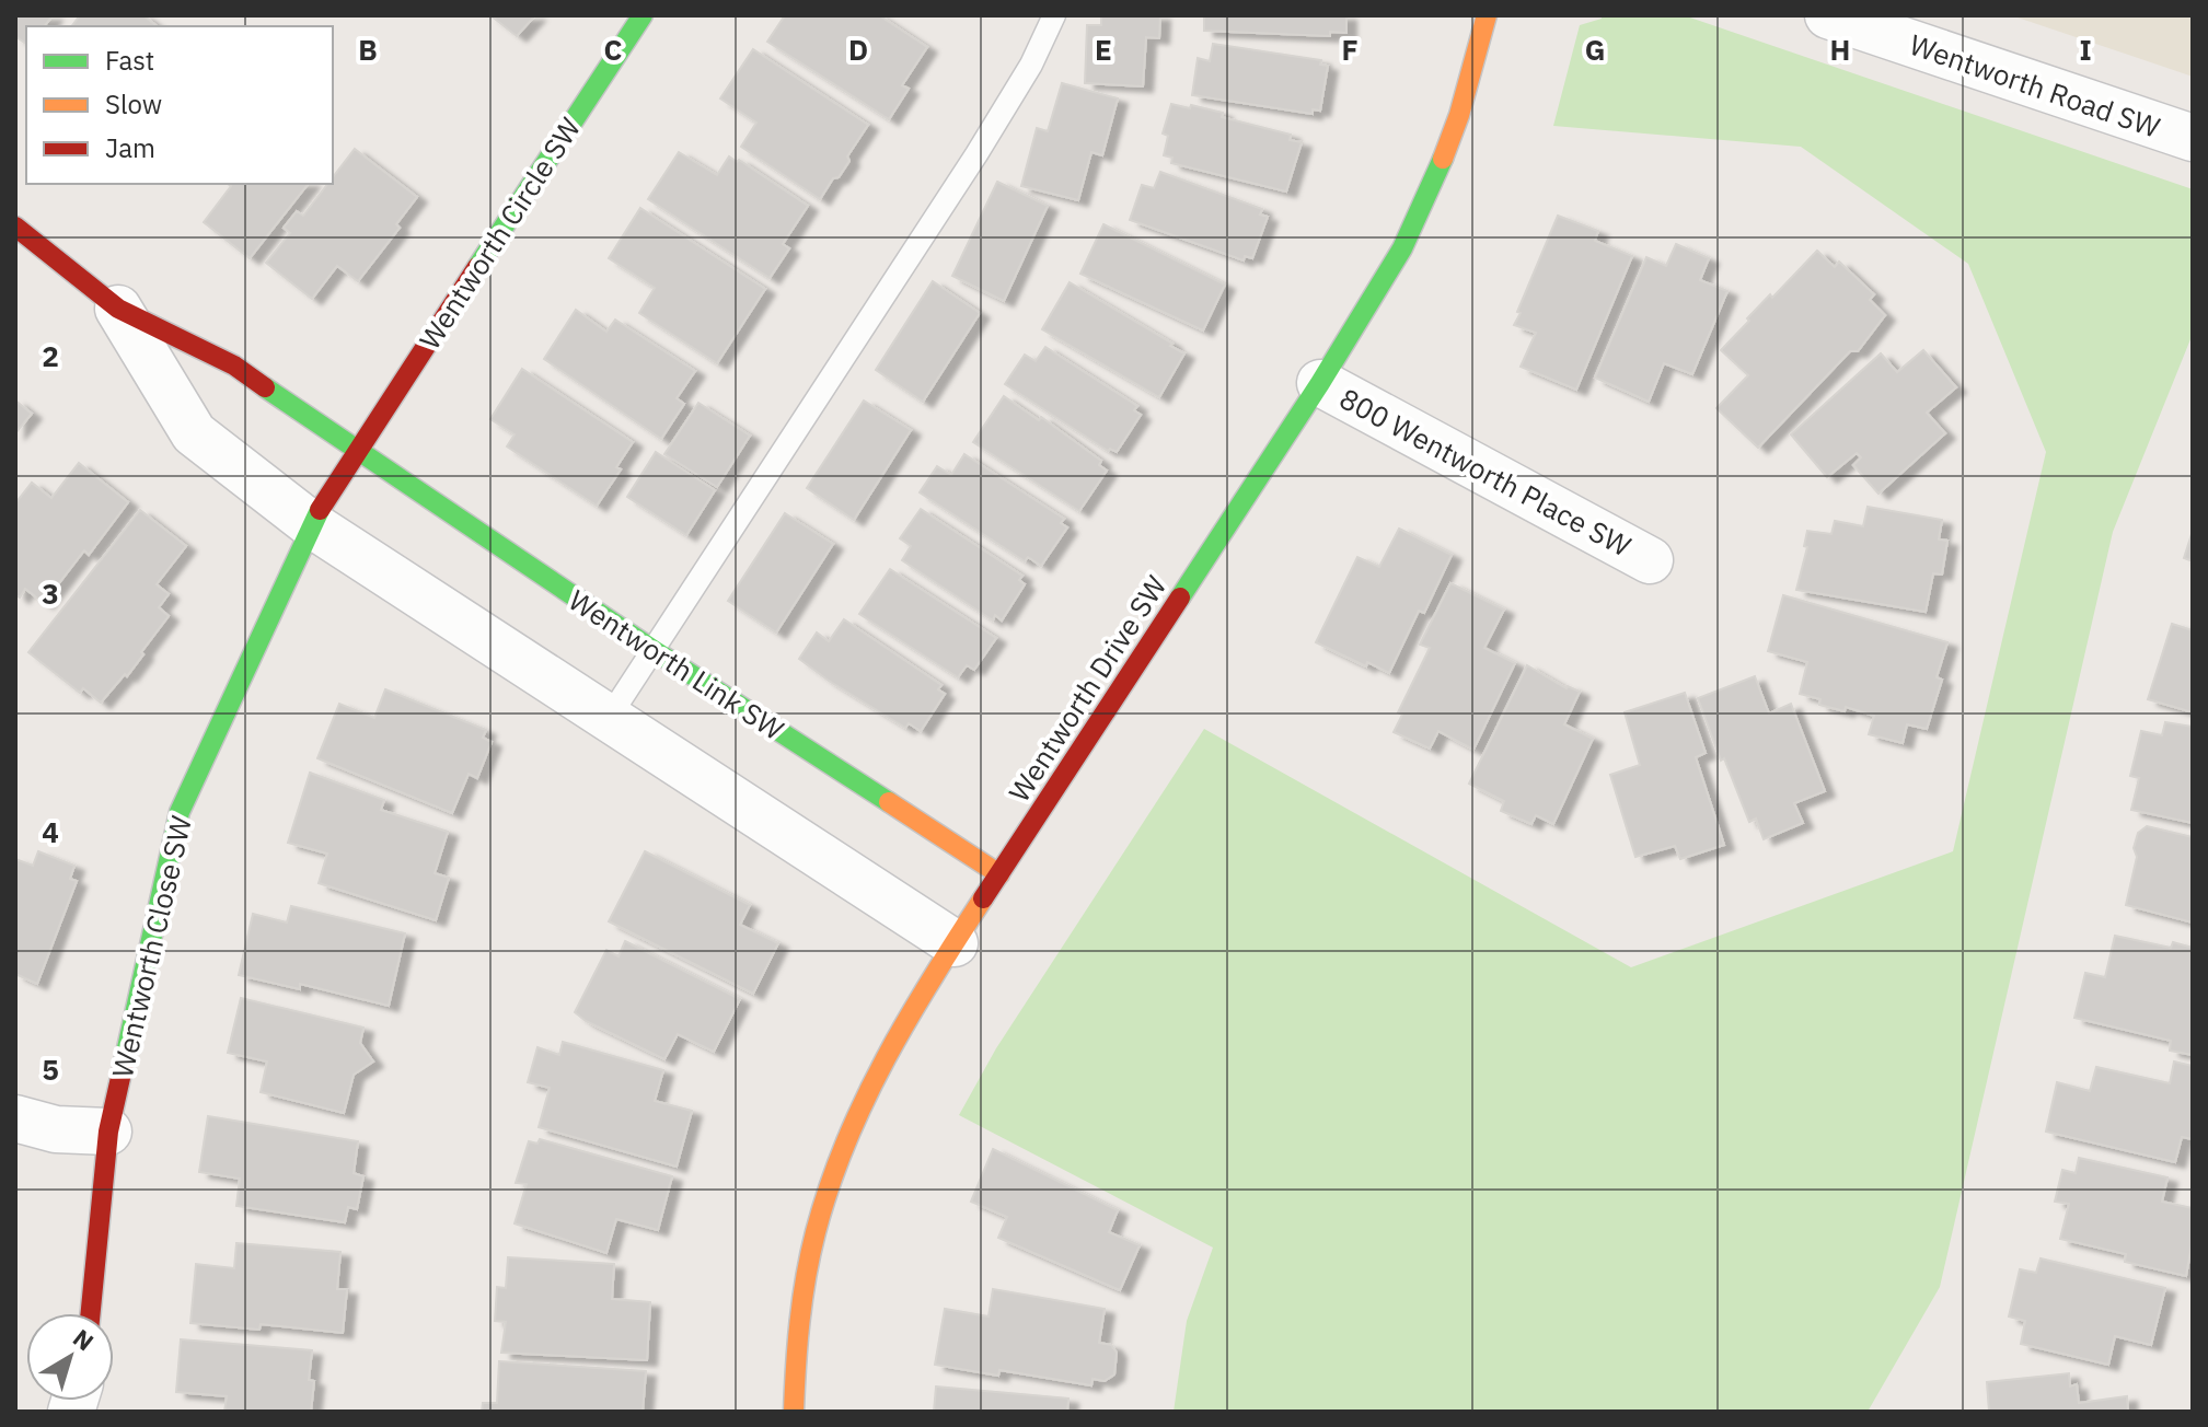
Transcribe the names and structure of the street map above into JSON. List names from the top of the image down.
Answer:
{
  "streets": {
    "street": [
      "Wentworth Road SW",
      "Wentworth Circle SW",
      "800 Wentworth Place SW",
      "Wentworth Link SW",
      "Wentworth Drive SW",
      "Wentworth Close SW"
    ]
  },
  "crossings": [
    ["Wentworth Circle SW", "Wentworth Link SW"],
    ["Wentworth Circle SW", "Wentworth Close SW"],
    ["800 Wentworth Place SW", "Wentworth Drive SW"],
    ["Wentworth Link SW", "Wentworth Drive SW"]
  ],
  "legend": ["Fast", "Slow", "Jam"],
  "north": "top right",
  "grid": {
    "columns": [
      "B",
      "C",
      "D",
      "E",
      "F",
      "G",
      "H",
      "I"
    ],
    "rows": [
      "2",
      "3",
      "4",
      "5"
    ]
  }
}
